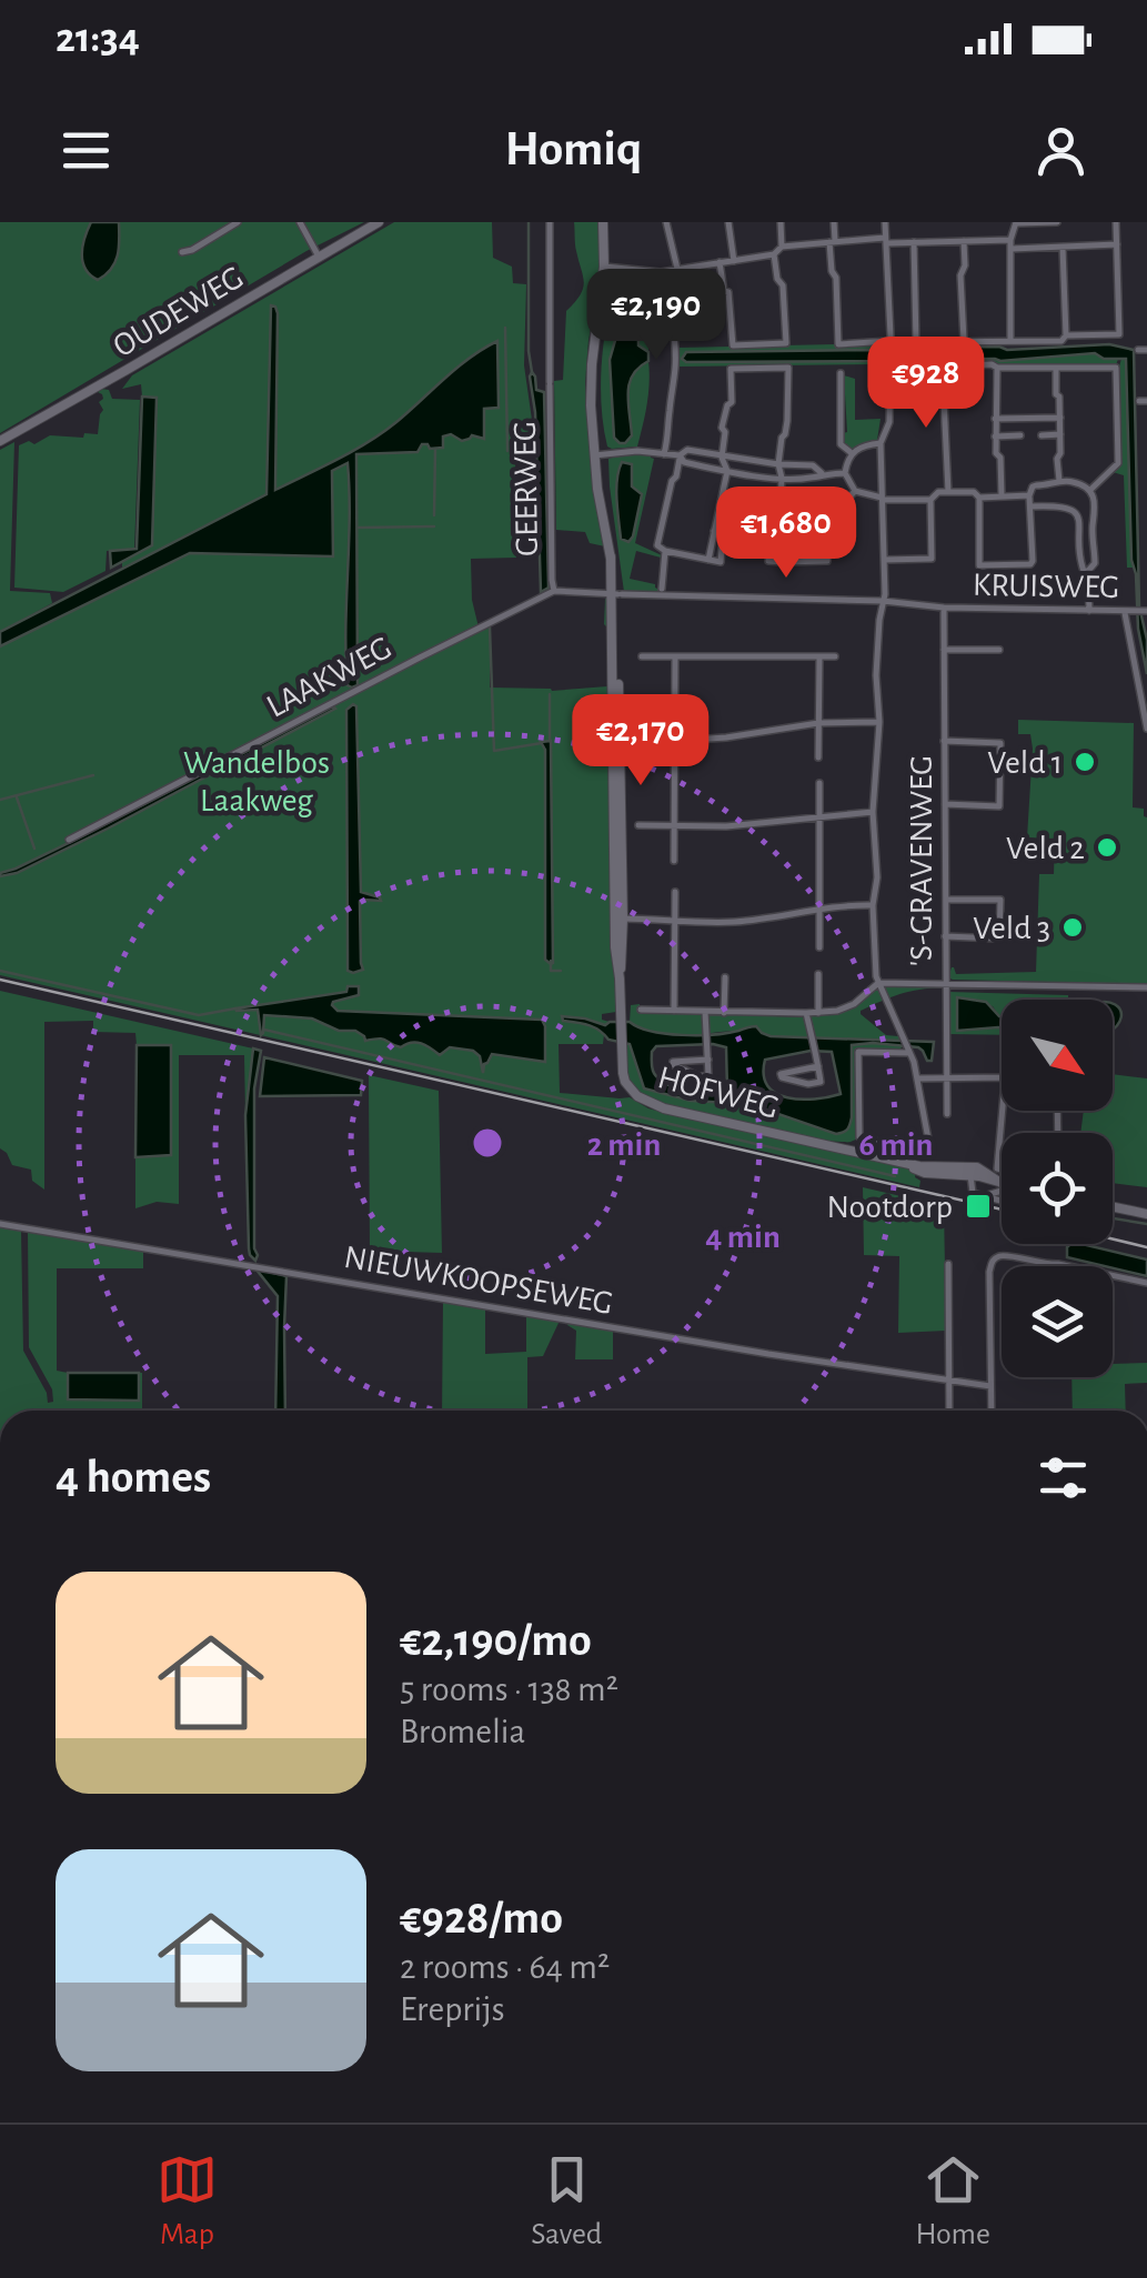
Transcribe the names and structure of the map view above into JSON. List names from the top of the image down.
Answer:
{
  "streets": {
    "main road": ["OUDEWEG", "HOFWEG"],
    "street": [
      "GEERWEG",
      "KRUISWEG",
      "LAAKWEG",
      "'S-GRAVENWEG",
      "NIEUWKOOPSEWEG"
    ]
  },
  "crossings": [
    ["GEERWEG", "KRUISWEG"],
    ["GEERWEG", "LAAKWEG"],
    ["KRUISWEG", "LAAKWEG"],
    ["KRUISWEG", "'S-GRAVENWEG"],
    ["KRUISWEG", "HOFWEG"]
  ],
  "parks": ["Wandelbos Laakweg"],
  "places": {
    "other": ["Veld 1", "Veld 2", "Veld 3"],
    "transit": ["Nootdorp"]
  },
  "north": "bottom right",
  "page": {
    "status": "21:34",
    "header": "Homiq",
    "price": [
      "€2,190",
      "€928",
      "€1,680",
      "€2,170"
    ],
    "heading": "4 homes",
    "list": [
      {
        "name": "€2,190/mo",
        "note": "5 rooms · 138 m² · Bromelia"
      },
      {
        "name": "€928/mo",
        "note": "2 rooms · 64 m² · Ereprijs"
      }
    ],
    "tabs": ["Map", "Saved", "Home"]
  },
  "rings": ["2 min", "6 min", "4 min"]
}
